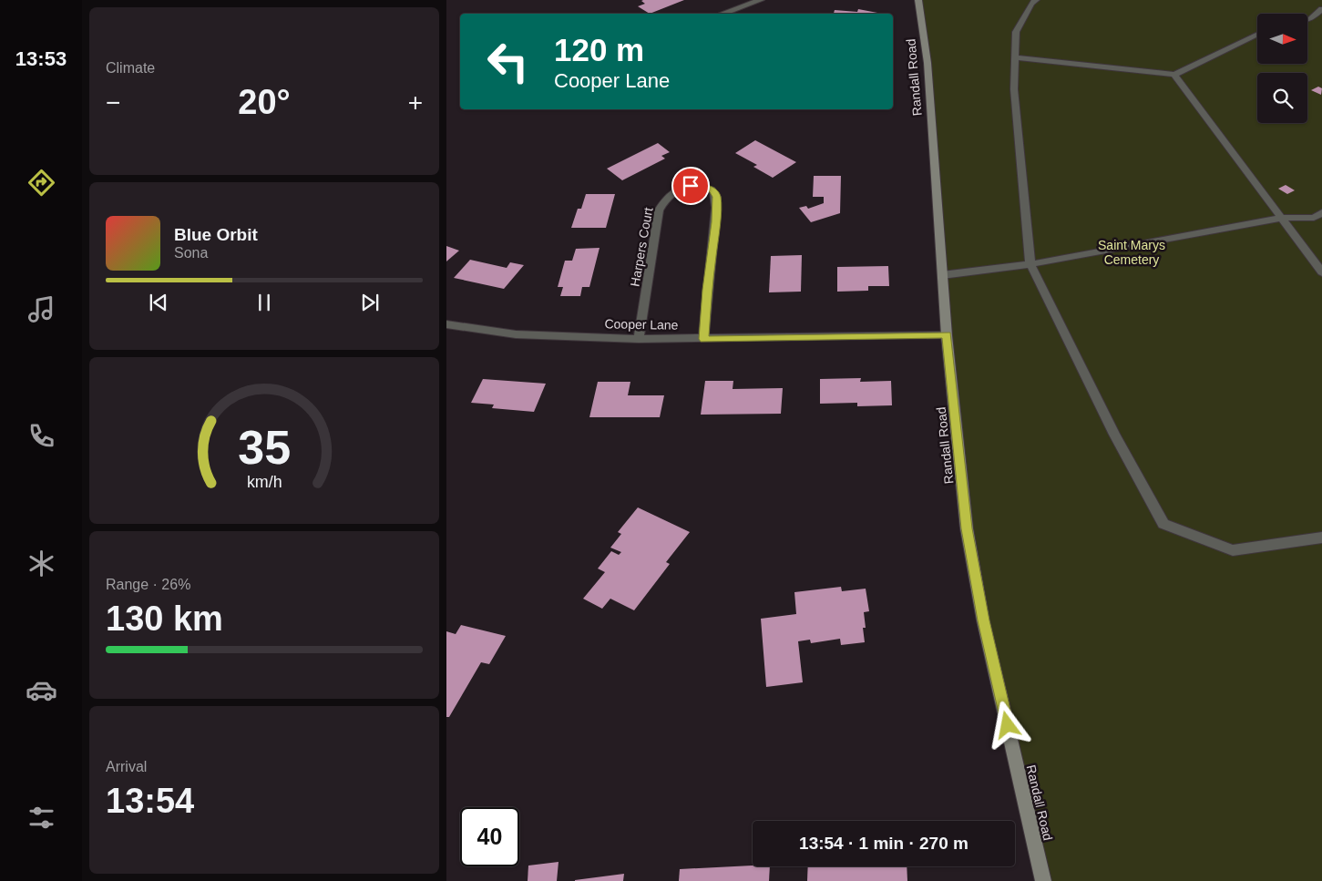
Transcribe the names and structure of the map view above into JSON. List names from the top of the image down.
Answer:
{
  "streets": {
    "street": ["Randall Road", "Harpers Court", "Cooper Lane"]
  },
  "crossings": [
    ["Randall Road", "Cooper Lane"],
    ["Harpers Court", "Cooper Lane"]
  ],
  "parks": ["Saint Marys Cemetery"],
  "north": "right",
  "page": {
    "tabs": "13:53",
    "tile": [
      "Climate",
      ["Range · 26%", "130 km"],
      ["Arrival", "13:54"]
    ],
    "turn": ["120 m", "Cooper Lane"],
    "heat": ["−", "20°", "+"],
    "song": ["Blue Orbit", "Sona"],
    "limit": "40",
    "trip": "13:54 · 1 min · 270 m",
    "gauge": ["35", "km/h"]
  }
}
